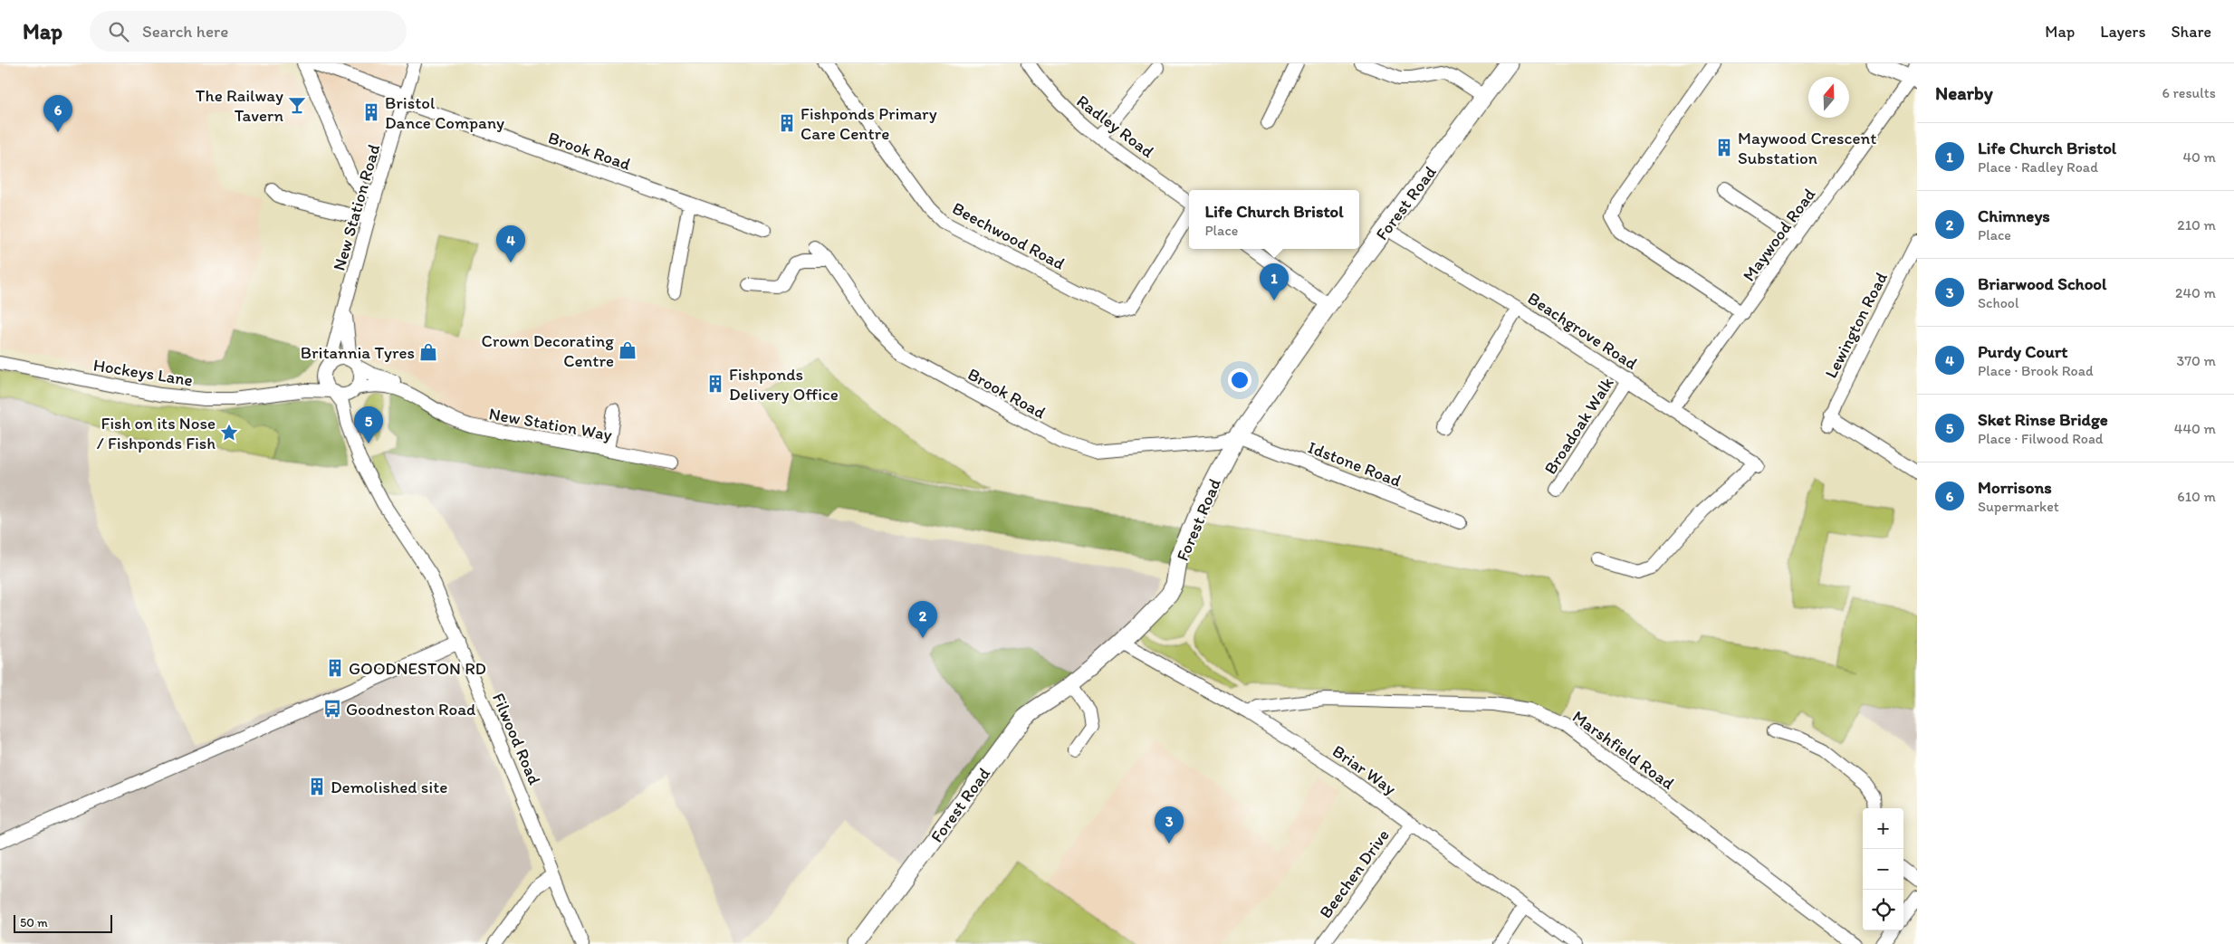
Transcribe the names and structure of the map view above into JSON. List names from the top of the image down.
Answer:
{
  "streets": {
    "main road": ["Forest Road"],
    "street": [
      "Radley Road",
      "Brook Road",
      "New Station Road",
      "Maywood Road",
      "Beechwood Road",
      "Lewington Road",
      "Beachgrove Road",
      "Hockeys Lane",
      "New Station Way",
      "Broadoak Walk",
      "Idstone Road",
      "Filwood Road",
      "Marshfield Road",
      "Briar Way",
      "Beechen Drive"
    ]
  },
  "crossings": [
    ["Brook Road", "Forest Road"],
    ["Brook Road", "New Station Road"],
    ["Brook Road", "Idstone Road"],
    ["Forest Road", "Beachgrove Road"],
    ["Forest Road", "Idstone Road"],
    ["Forest Road", "Briar Way"],
    ["New Station Road", "Hockeys Lane"],
    ["New Station Road", "New Station Way"],
    ["New Station Road", "Filwood Road"],
    ["Maywood Road", "Beachgrove Road"],
    ["Beachgrove Road", "Broadoak Walk"],
    ["Hockeys Lane", "New Station Way"],
    ["Hockeys Lane", "Filwood Road"],
    ["New Station Way", "Filwood Road"],
    ["Marshfield Road", "Briar Way"],
    ["Briar Way", "Beechen Drive"]
  ],
  "places": {
    "bar": ["The Railway Tavern"],
    "building": [
      "Bristol Dance Company",
      "Fishponds Primary Care Centre",
      "Maywood Crescent Substation",
      "Fishponds Delivery Office",
      "GOODNESTON RD",
      "Demolished site"
    ],
    "shop": ["Crown Decorating Centre", "Britannia Tyres"],
    "place": ["Fish on its Nose / Fishponds Fish"],
    "bus stop": ["Goodneston Road"]
  },
  "scale_bar": "50 m",
  "north": "top",
  "page": {
    "header": "Map",
    "search": "Search here",
    "nav": ["Map", "Layers", "Share"],
    "heading": ["Nearby", "6 results"],
    "pins": [
      "6",
      "4",
      "1",
      "5",
      "2",
      "3"
    ],
    "list": [
      {
        "mark": "1",
        "name": "Life Church Bristol",
        "note": "Place · Radley Road",
        "value": "40 m"
      },
      {
        "mark": "2",
        "name": "Chimneys",
        "note": "Place",
        "value": "210 m"
      },
      {
        "mark": "3",
        "name": "Briarwood School",
        "note": "School",
        "value": "240 m"
      },
      {
        "mark": "4",
        "name": "Purdy Court",
        "note": "Place · Brook Road",
        "value": "370 m"
      },
      {
        "mark": "5",
        "name": "Sket Rinse Bridge",
        "note": "Place · Filwood Road",
        "value": "440 m"
      },
      {
        "mark": "6",
        "name": "Morrisons",
        "note": "Supermarket",
        "value": "610 m"
      }
    ],
    "popup": ["Life Church Bristol", "Place"],
    "map_buttons": ["+", "−"],
    "scale": "50 m"
  }
}
